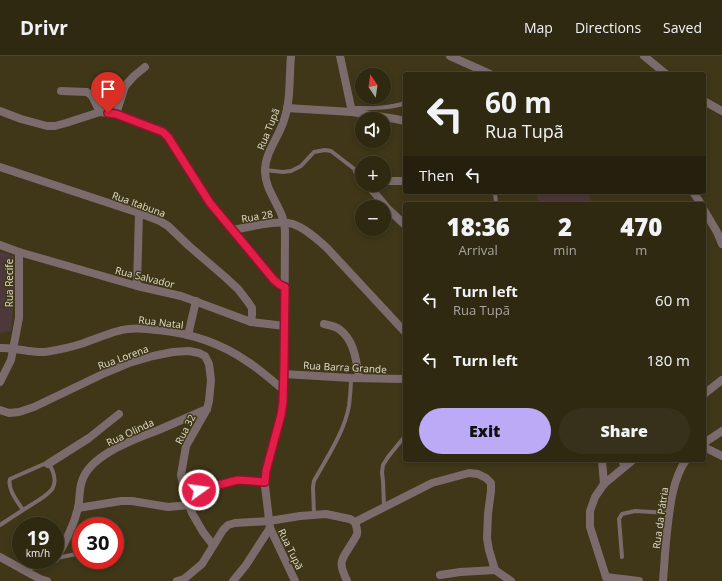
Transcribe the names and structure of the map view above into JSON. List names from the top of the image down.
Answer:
{
  "streets": {
    "street": [
      "Rua Tupã",
      "Rua Itabuna",
      "Rua 28",
      "Rua Salvador",
      "Rua Recife",
      "Rua Natal",
      "Rua Lorena",
      "Rua Barra Grande",
      "Rua 32",
      "Rua Olinda",
      "Rua da Pátria"
    ]
  },
  "crossings": [
    ["Rua Tupã", "Rua 28"],
    ["Rua Tupã", "Rua Salvador"],
    ["Rua Tupã", "Rua Natal"],
    ["Rua Tupã", "Rua Barra Grande"],
    ["Rua Itabuna", "Rua Salvador"],
    ["Rua Salvador", "Rua Recife"],
    ["Rua Recife", "Rua Natal"],
    ["Rua Lorena", "Rua 32"],
    ["Rua Lorena", "Rua Olinda"],
    ["Rua 32", "Rua Olinda"]
  ],
  "north": "top",
  "page": {
    "header": "Drivr",
    "nav": ["Map", "Directions", "Saved"],
    "map_buttons": ["+", "−"],
    "turn": ["60 m", "Rua Tupã"],
    "then": "Then",
    "eta": [
      "18:36",
      "Arrival",
      "2",
      "min",
      "470",
      "m"
    ],
    "list": [
      {
        "name": "Turn left",
        "note": "Rua Tupã",
        "value": "60 m"
      },
      {
        "name": "Turn left",
        "value": "180 m"
      }
    ],
    "buttons": ["Exit", "Share"],
    "speed": "19 km/h",
    "limit": "30"
  }
}
